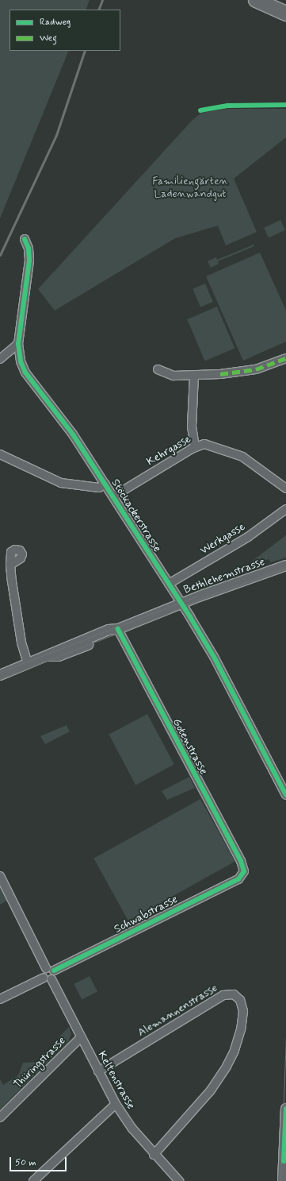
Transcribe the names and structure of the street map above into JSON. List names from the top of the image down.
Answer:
{
  "streets": {
    "street": [
      "Kehrgasse",
      "Stöckackerstrasse",
      "Werkgasse",
      "Bethlehemstrasse",
      "Gotenstrasse",
      "Schwabstrasse",
      "Alemannenstrasse",
      "Thüringstrasse",
      "Keltenstrasse"
    ]
  },
  "crossings": [
    ["Kehrgasse", "Stöckackerstrasse"],
    ["Stöckackerstrasse", "Werkgasse"],
    ["Stöckackerstrasse", "Bethlehemstrasse"],
    ["Bethlehemstrasse", "Gotenstrasse"],
    ["Gotenstrasse", "Schwabstrasse"],
    ["Schwabstrasse", "Keltenstrasse"],
    ["Alemannenstrasse", "Keltenstrasse"],
    ["Thüringstrasse", "Keltenstrasse"]
  ],
  "parks": ["Familiengärten Ladenwandgut"],
  "legend": ["Radweg", "Weg"],
  "scale_bar": "50 m"
}
